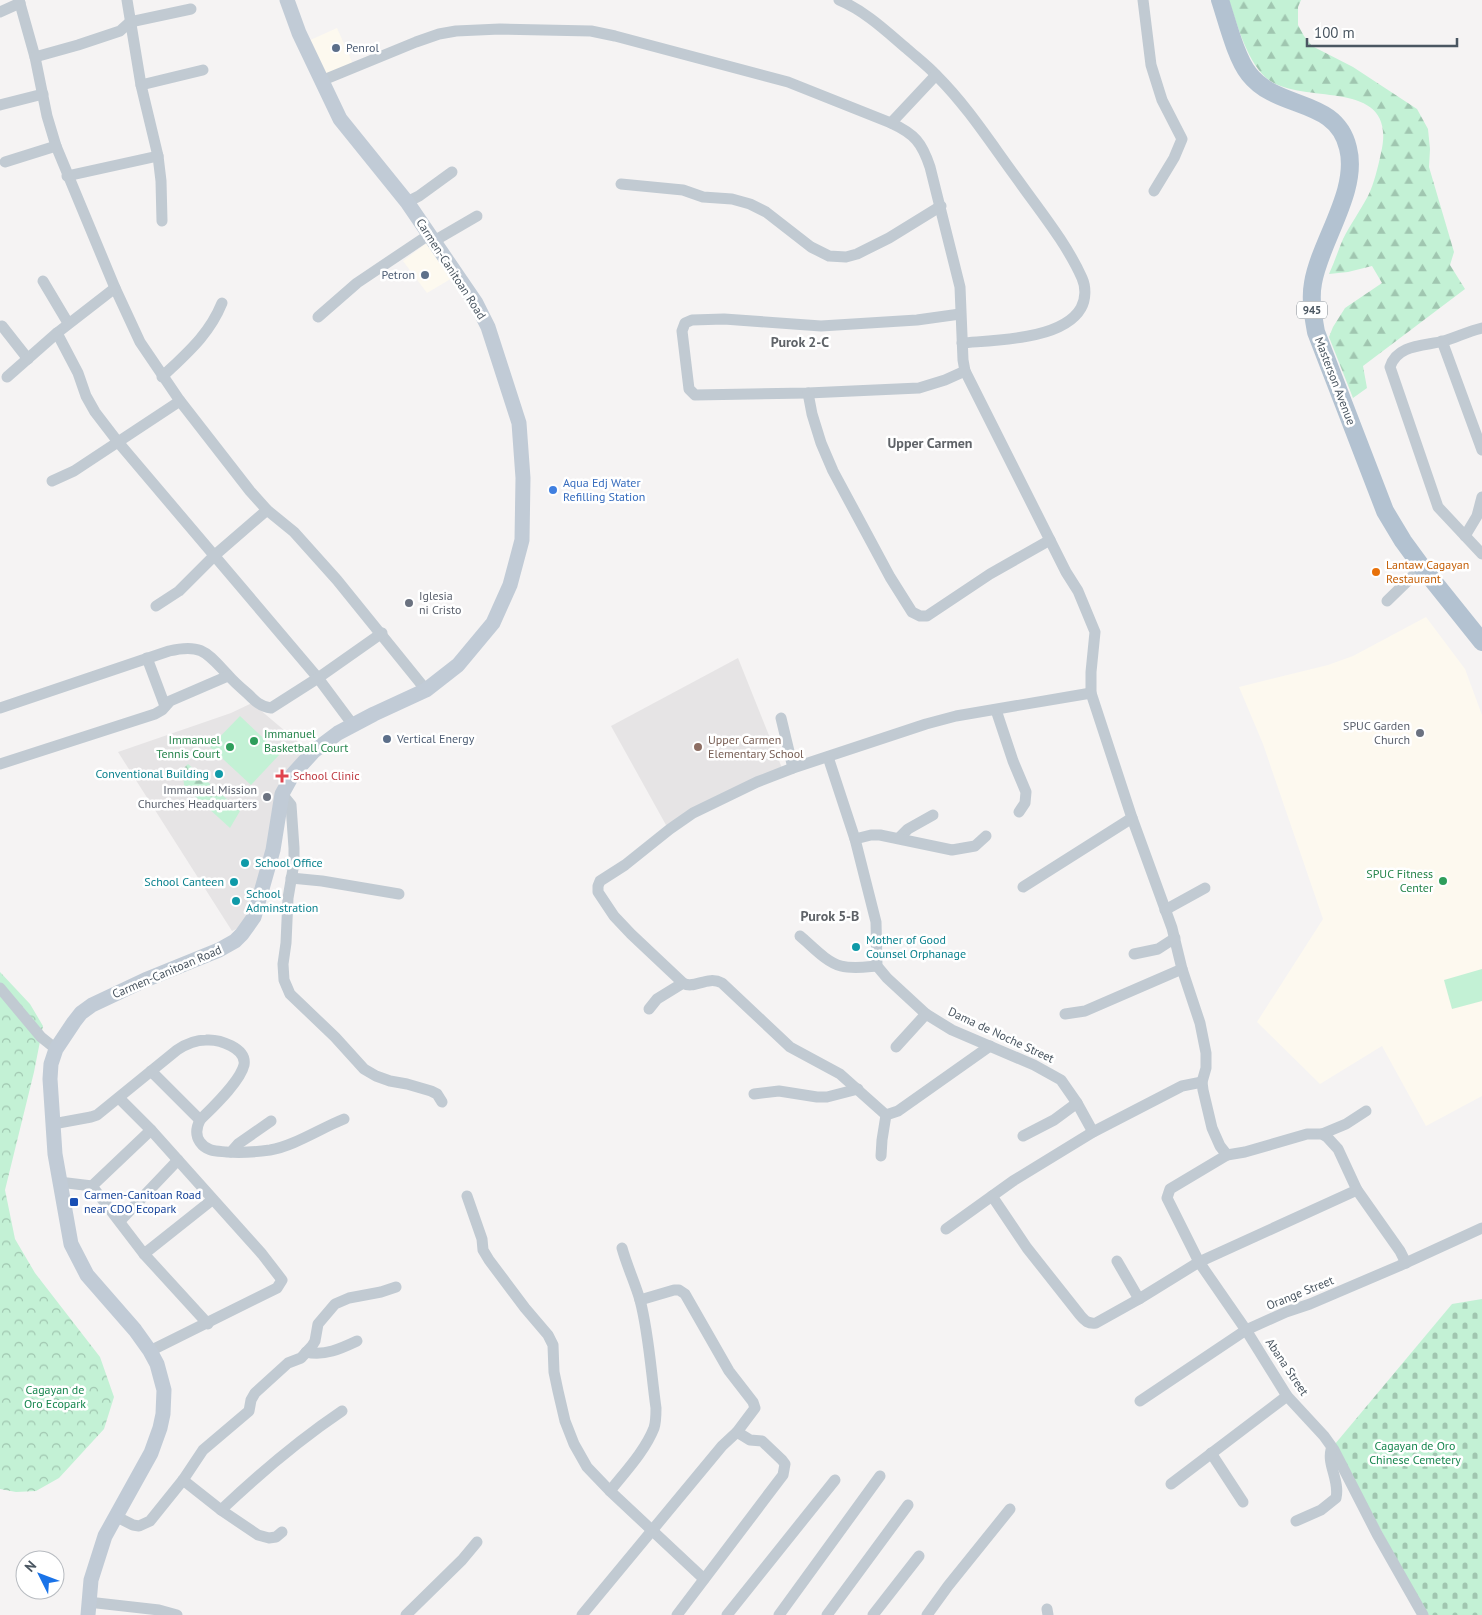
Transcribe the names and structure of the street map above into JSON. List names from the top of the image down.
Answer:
{
  "streets": {
    "main road": ["Carmen-Canitoan Road", "945", "Masterson Avenue"],
    "street": ["Dama de Noche Street", "Orange Street", "Abana Street"]
  },
  "crossings": [
    ["Orange Street", "Abana Street"]
  ],
  "districts": ["Purok 2-C", "Upper Carmen", "Purok 5-B"],
  "parks": ["Cagayan de Oro Ecopark", "Cagayan de Oro Chinese Cemetery"],
  "places": {
    "other": [
      "Penrol",
      "Petron",
      "Aqua Edj Water Refilling Station",
      "Lantaw Cagayan Restaurant",
      "Iglesia ni Cristo",
      "SPUC Garden Church",
      "Vertical Energy",
      "Immanuel Basketball Court",
      "Immanuel Tennis Court",
      "Upper Carmen Elementary School",
      "Conventional Building",
      "Immanuel Mission Churches Headquarters",
      "School Office",
      "SPUC Fitness Center",
      "School Canteen",
      "School Adminstration",
      "Mother of Good Counsel Orphanage"
    ],
    "health": ["School Clinic"],
    "transit": ["Carmen-Canitoan Road near CDO Ecopark"]
  },
  "scale_bar": "100 m",
  "north": "top left"
}
